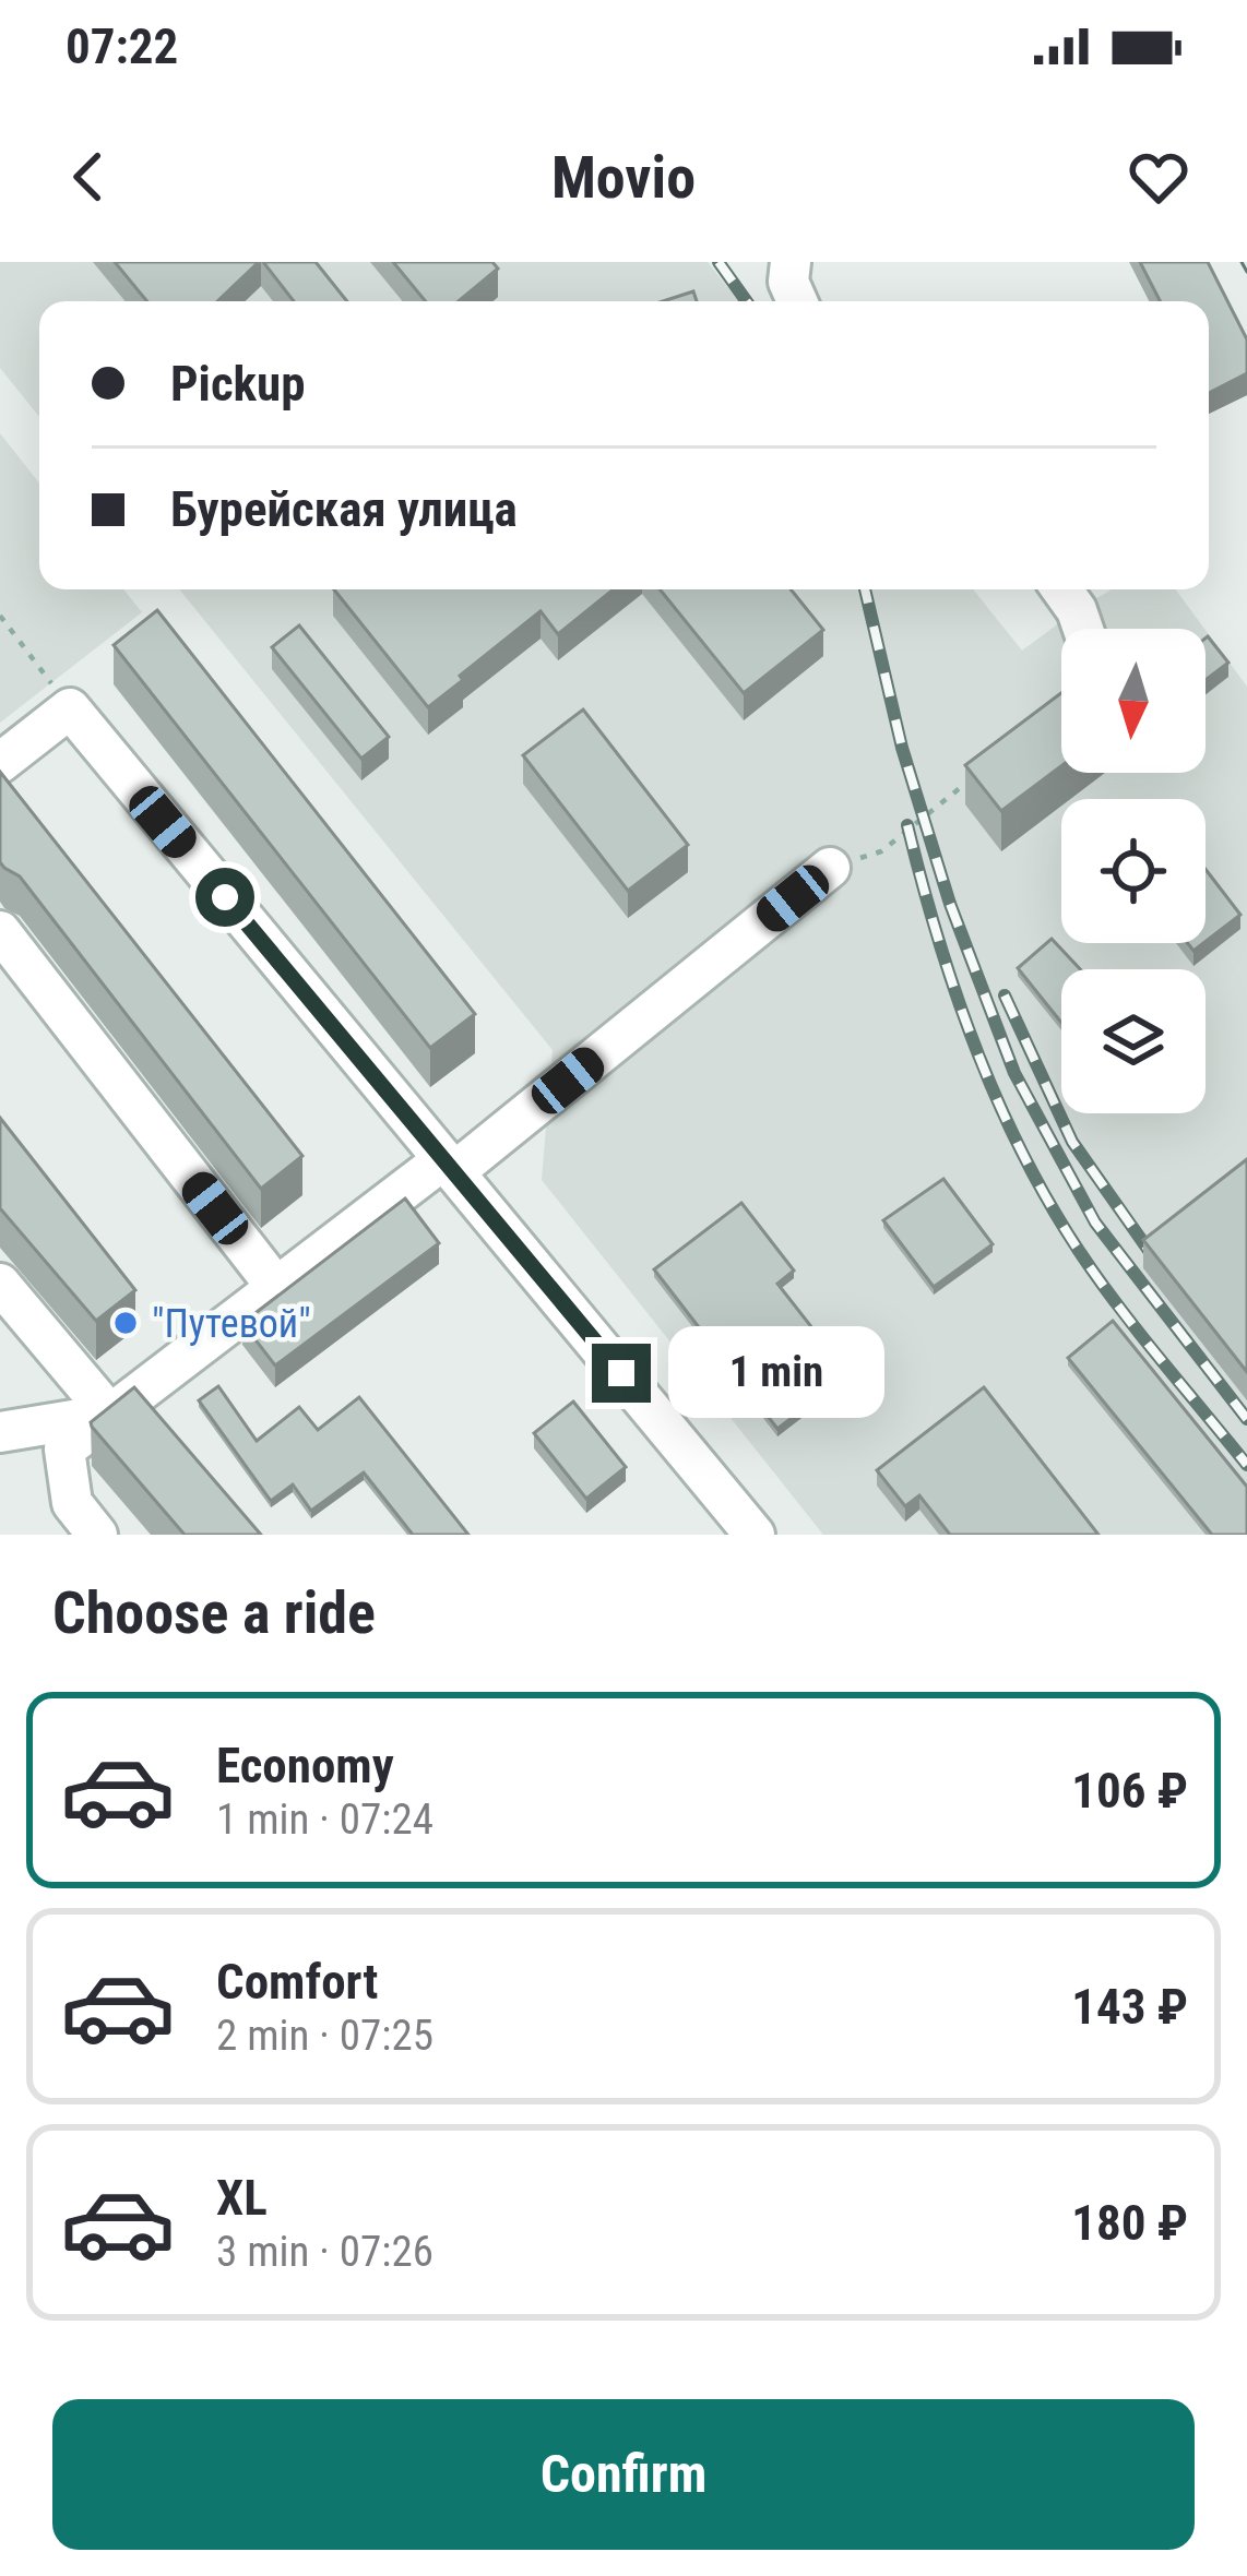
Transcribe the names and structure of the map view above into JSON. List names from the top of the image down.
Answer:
{
  "places": ["\"Путевой\""],
  "north": "bottom",
  "page": {
    "status": "07:22",
    "header": "Movio",
    "banner": ["Pickup", "Бурейская улица"],
    "bubble": "1 min",
    "heading": "Choose a ride",
    "list": [
      {
        "name": "Economy",
        "note": "1 min · 07:24",
        "value": "106 ₽"
      },
      {
        "name": "Comfort",
        "note": "2 min · 07:25",
        "value": "143 ₽"
      },
      {
        "name": "XL",
        "note": "3 min · 07:26",
        "value": "180 ₽"
      }
    ],
    "buttons": "Confirm"
  }
}
